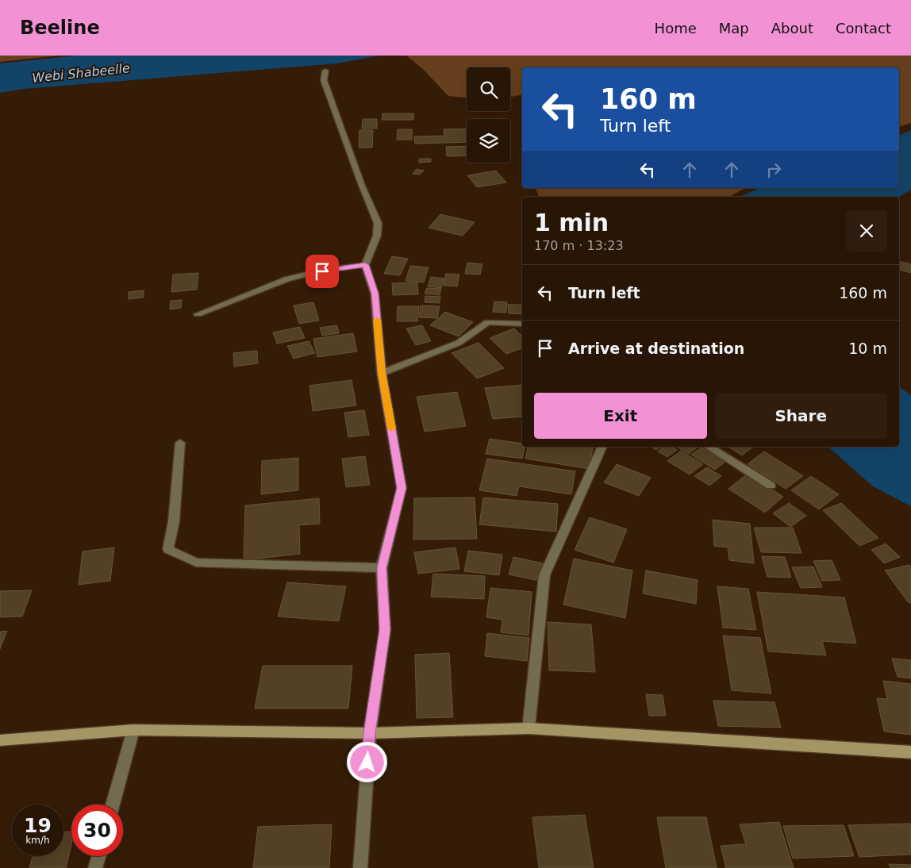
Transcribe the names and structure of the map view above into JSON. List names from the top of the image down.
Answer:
{
  "water": ["Webi Shabeelle"],
  "page": {
    "header": "Beeline",
    "nav": [
      "Home",
      "Map",
      "About",
      "Contact"
    ],
    "turn": ["160 m", "Turn left"],
    "heading": ["1 min", "170 m · 13:23"],
    "list": [
      {
        "name": "Turn left",
        "value": "160 m"
      },
      {
        "name": "Arrive at destination",
        "value": "10 m"
      }
    ],
    "buttons": ["Exit", "Share"],
    "speed": "19 km/h",
    "limit": "30"
  }
}
